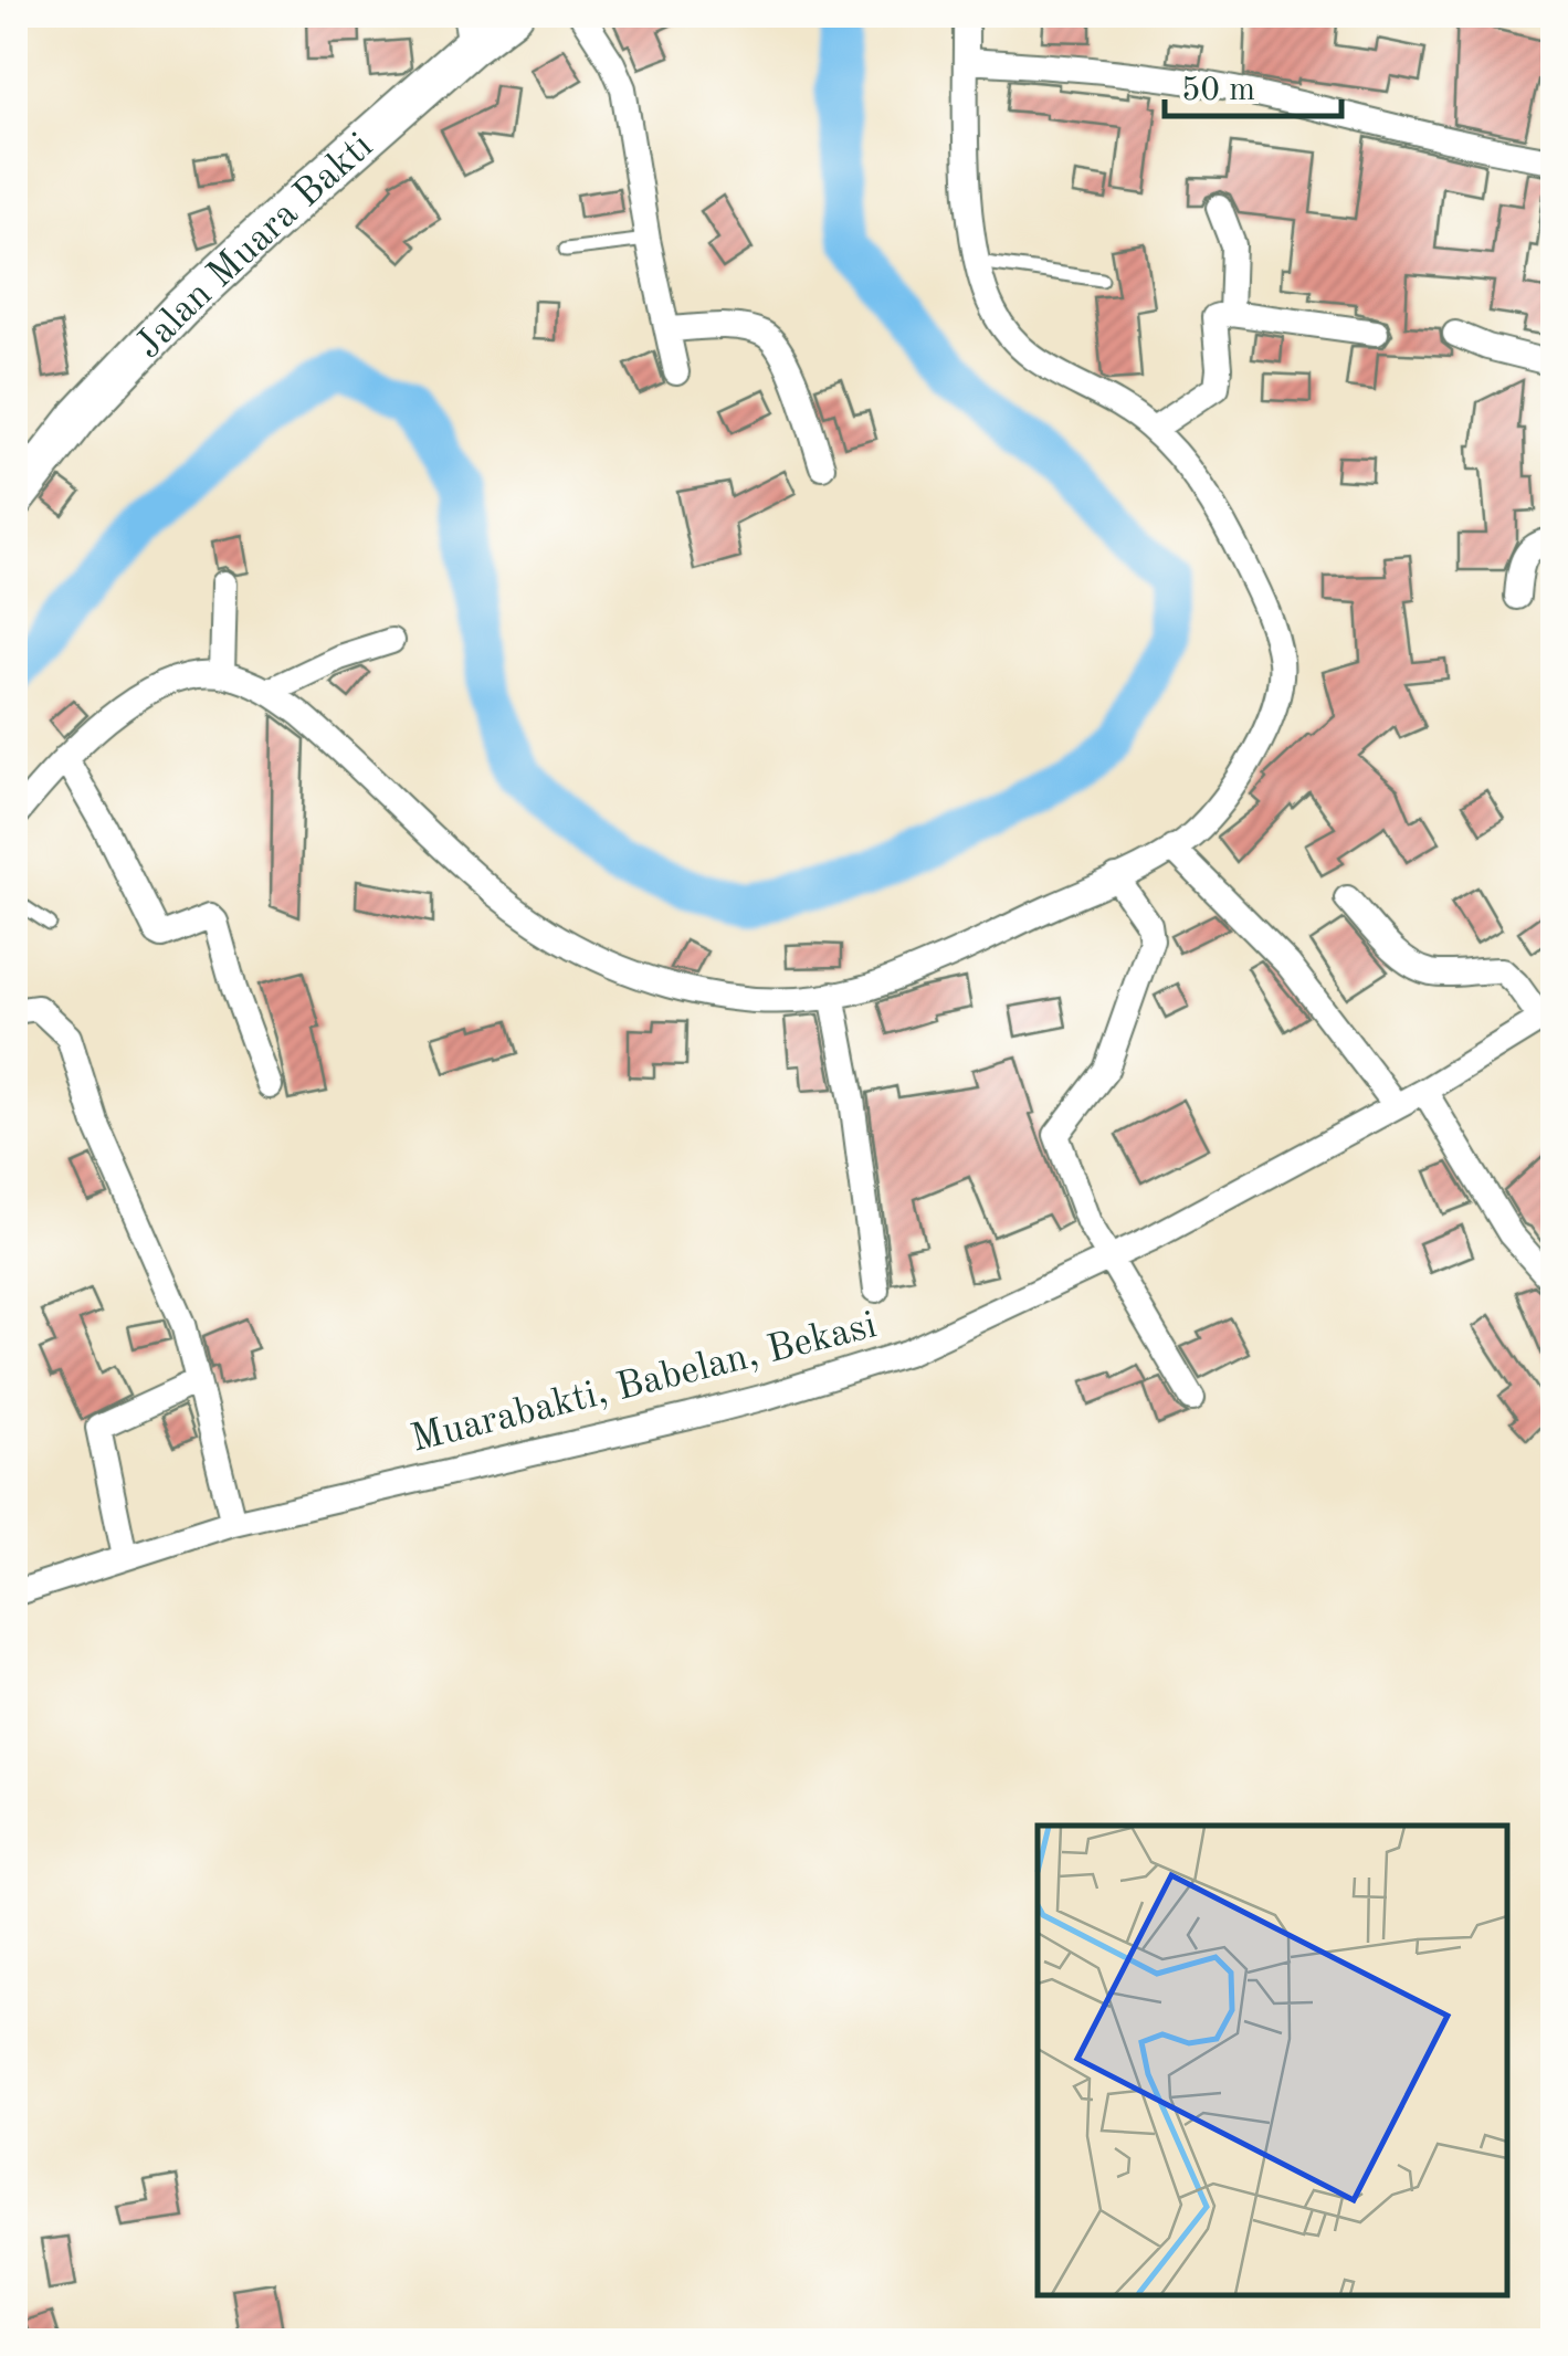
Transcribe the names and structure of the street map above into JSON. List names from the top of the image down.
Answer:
{
  "streets": {
    "main road": ["Jalan Muara Bakti"],
    "street": ["Muarabakti, Babelan, Bekasi"]
  },
  "scale_bar": "50 m"
}
